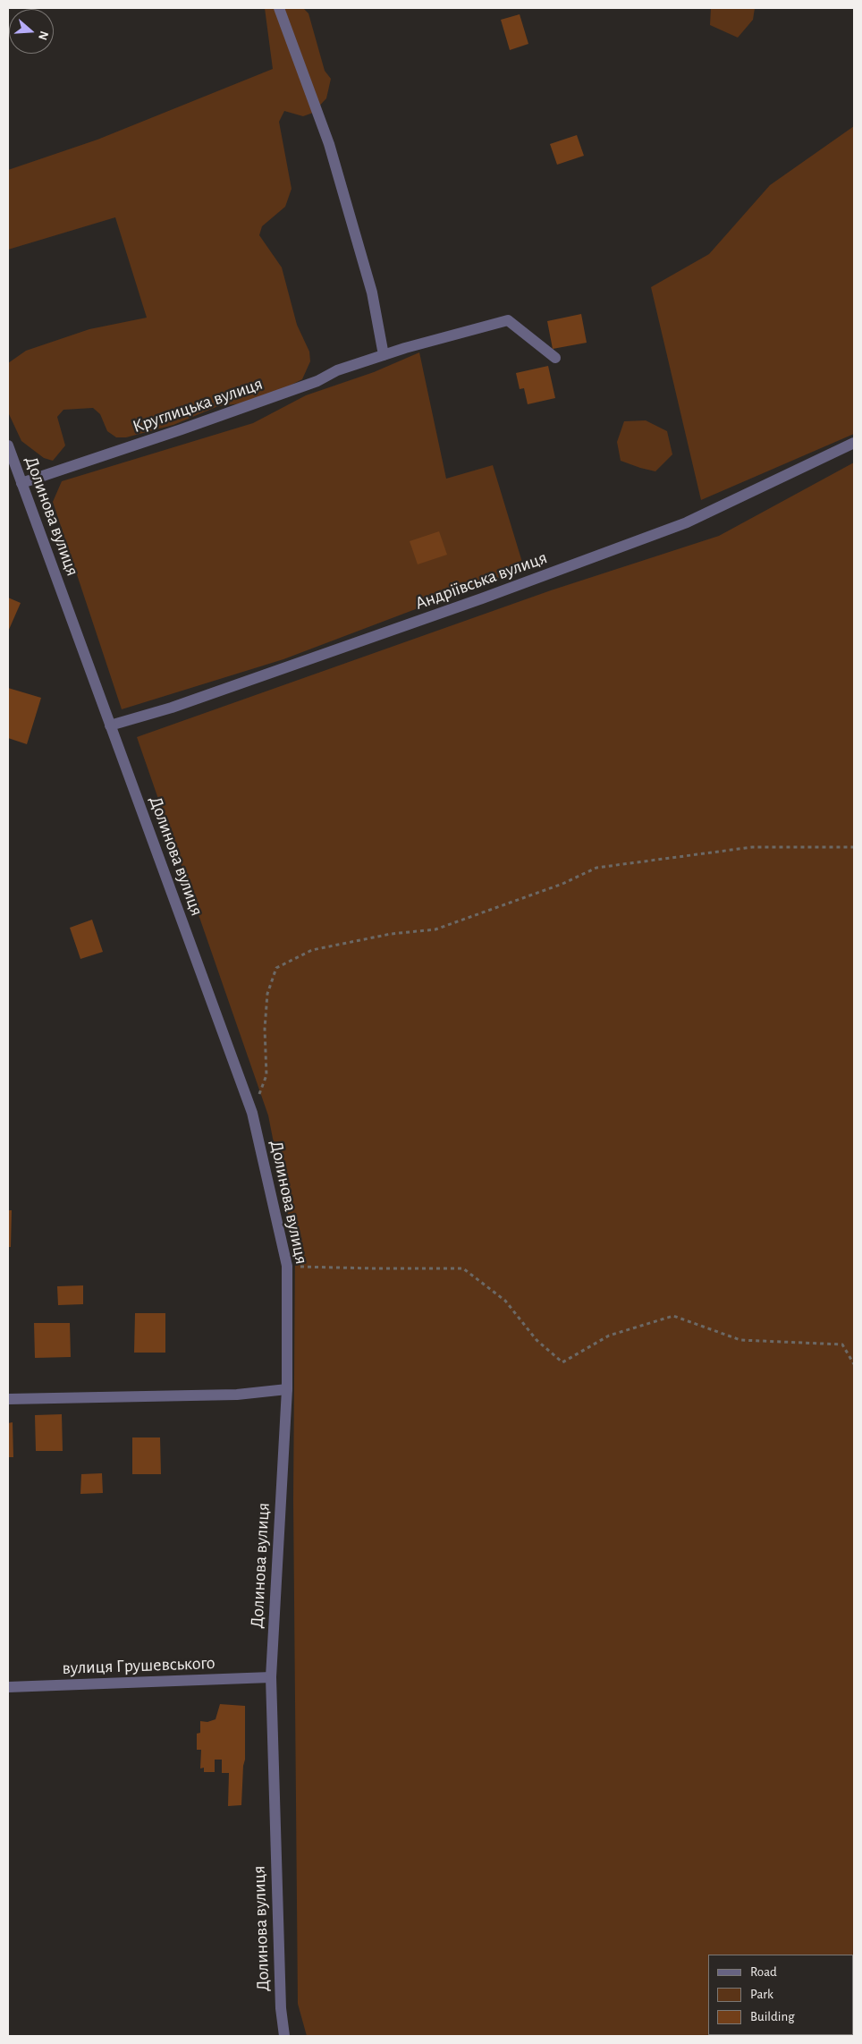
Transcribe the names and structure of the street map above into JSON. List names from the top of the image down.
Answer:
{
  "streets": {
    "street": [
      "Круглицька вулиця",
      "Долинова вулиця",
      "Андріївська вулиця",
      "вулиця Грушевського"
    ]
  },
  "crossings": [
    ["Круглицька вулиця", "Долинова вулиця"],
    ["Долинова вулиця", "Андріївська вулиця"],
    ["Долинова вулиця", "вулиця Грушевського"]
  ],
  "legend": ["Road", "Park", "Building"],
  "north": "right"
}
